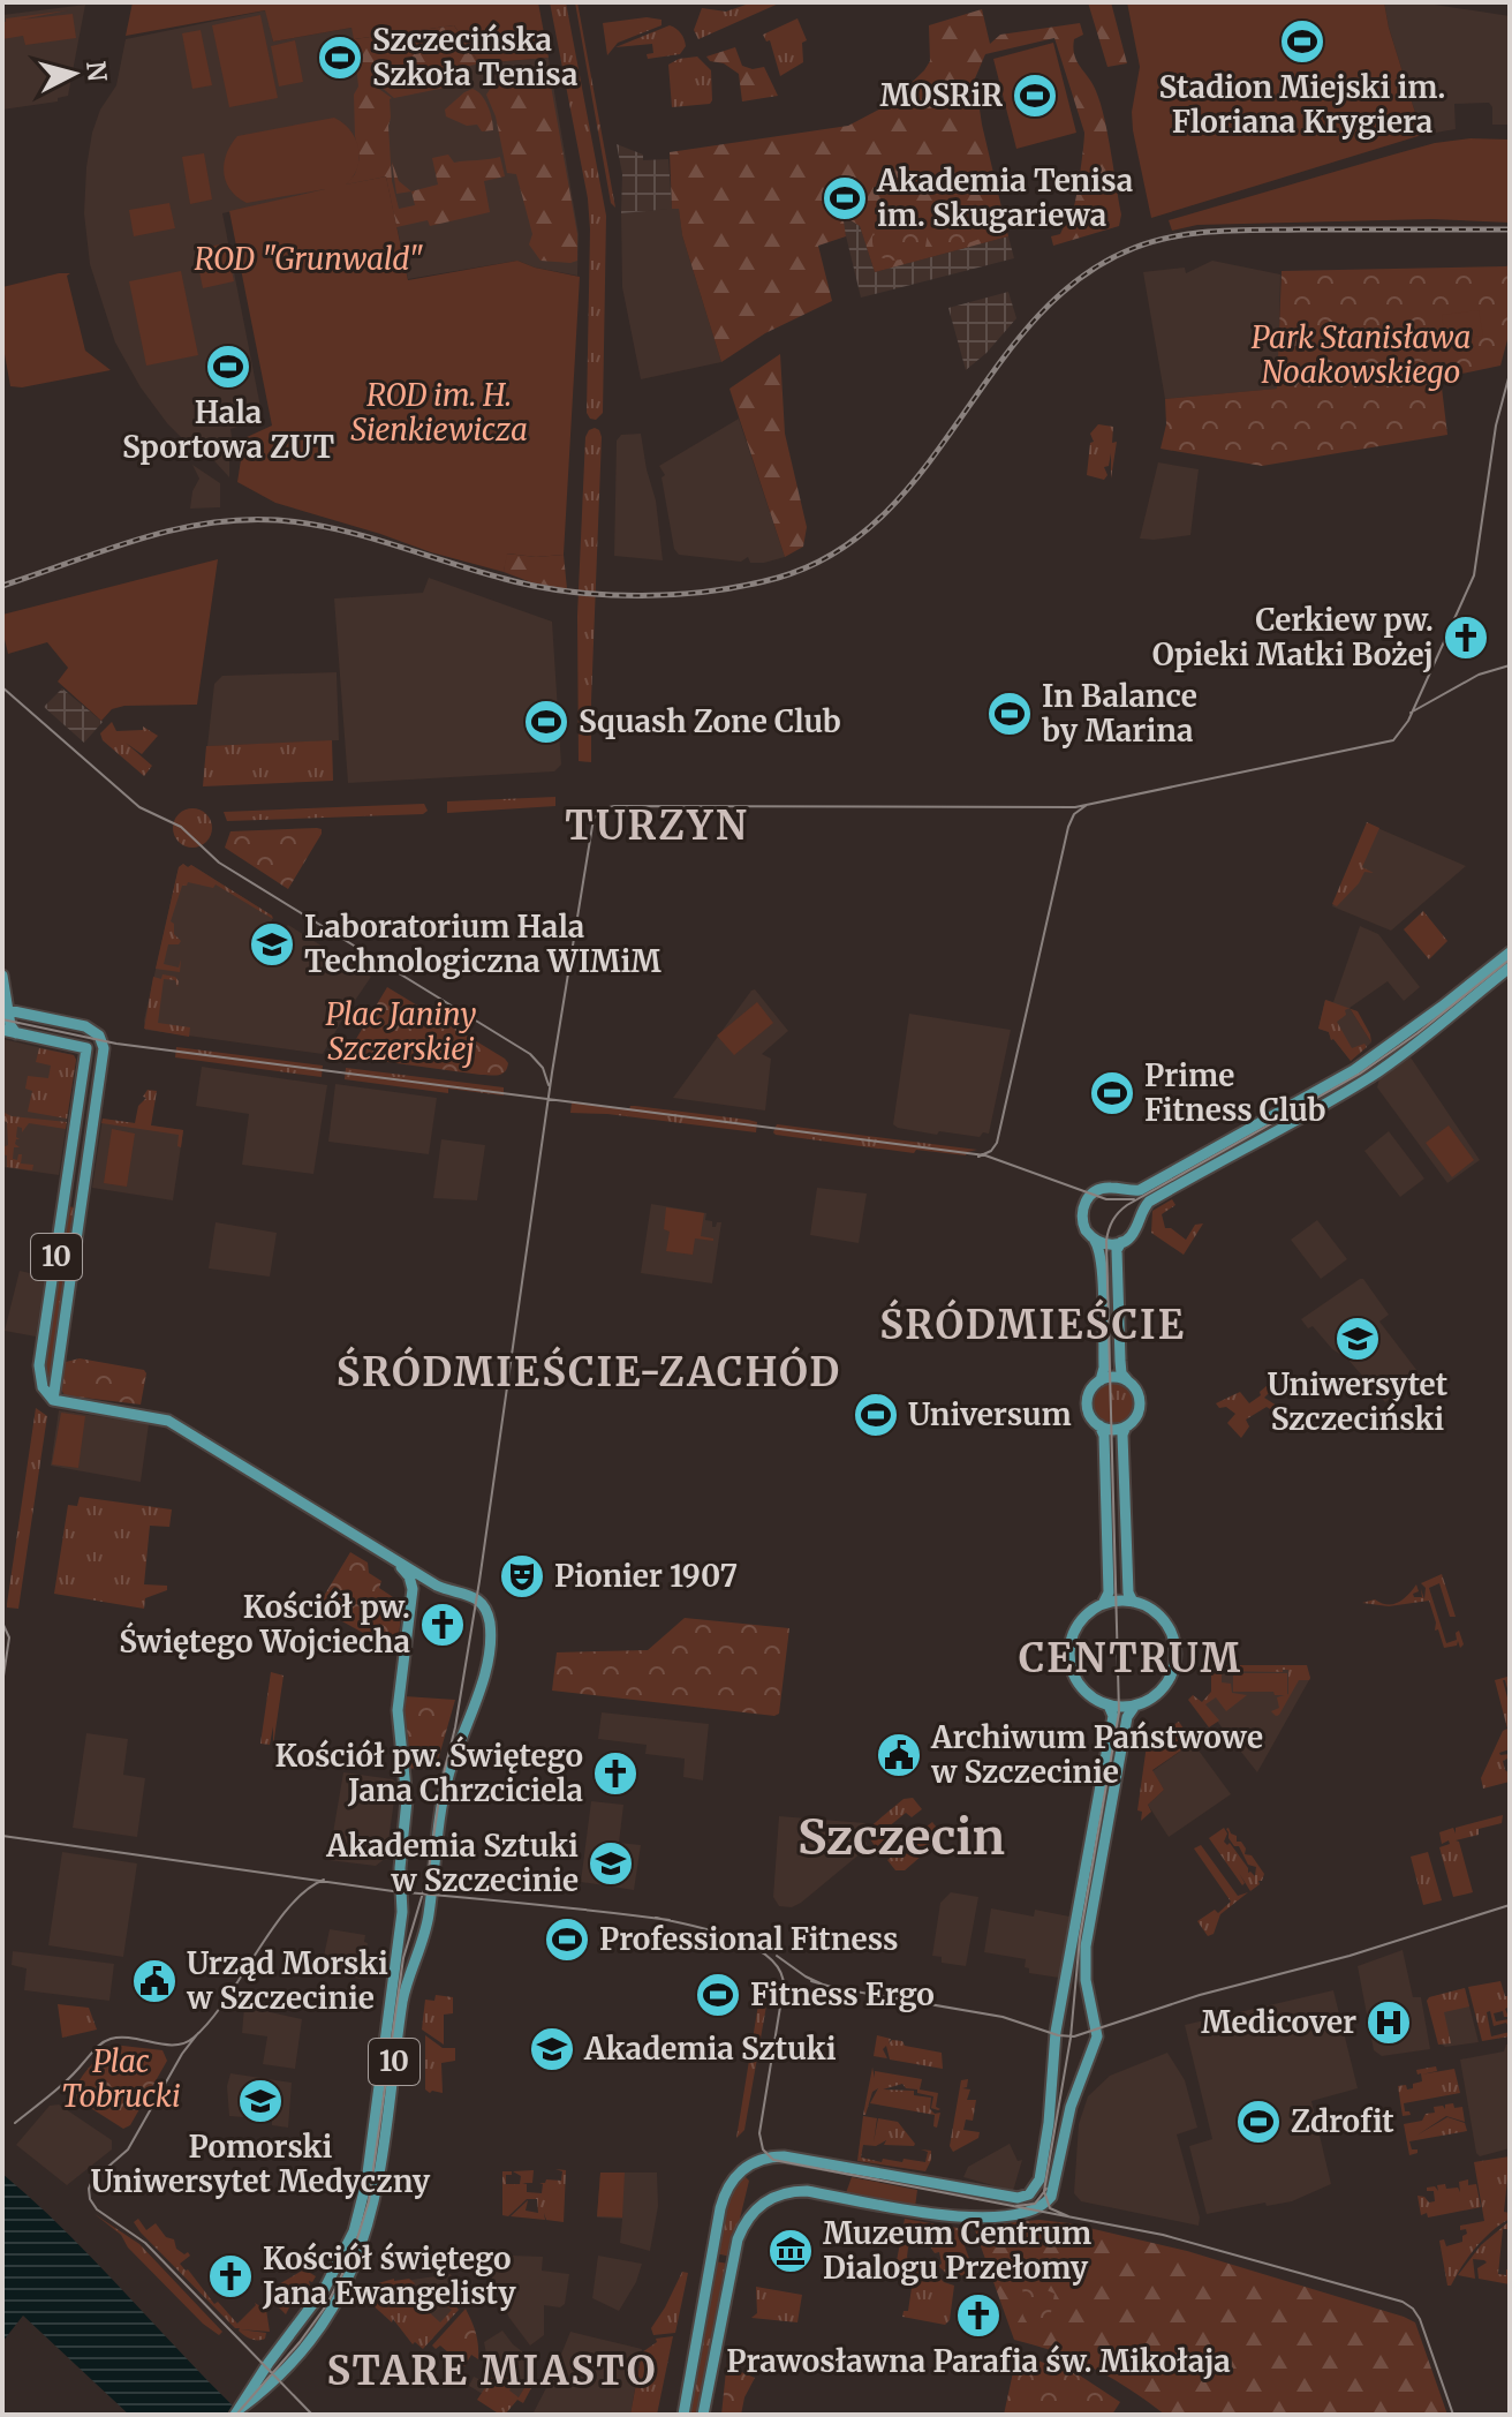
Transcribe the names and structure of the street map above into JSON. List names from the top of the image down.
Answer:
{
  "streets": {
    "main road": ["10"]
  },
  "districts": [
    "TURZYN",
    "ŚRÓDMIEŚCIE",
    "ŚRÓDMIEŚCIE-ZACHÓD",
    "CENTRUM",
    "Szczecin",
    "STARE MIASTO"
  ],
  "parks": [
    "ROD \"Grunwald\"",
    "Park Stanisława Noakowskiego",
    "ROD im. H. Sienkiewicza",
    "Plac Janiny Szczerskiej",
    "Plac Tobrucki"
  ],
  "places": {
    "sports": [
      "Stadion Miejski im. Floriana Krygiera",
      "Szczecińska Szkoła Tenisa",
      "MOSRiR",
      "Akademia Tenisa im. Skugariewa",
      "Hala Sportowa ZUT",
      "In Balance by Marina",
      "Squash Zone Club",
      "Prime Fitness Club",
      "Universum",
      "Professional Fitness",
      "Fitness Ergo",
      "Zdrofit"
    ],
    "church": [
      "Cerkiew pw. Opieki Matki Bożej",
      "Kościół pw. Świętego Wojciecha",
      "Kościół pw. Świętego Jana Chrzciciela",
      "Kościół świętego Jana Ewangelisty",
      "Prawosławna Parafia św. Mikołaja"
    ],
    "school or university": [
      "Laboratorium Hala Technologiczna WIMiM",
      "Uniwersytet Szczeciński",
      "Akademia Sztuki w Szczecinie",
      "Akademia Sztuki",
      "Pomorski Uniwersytet Medyczny"
    ],
    "theatre": ["Pionier 1907"],
    "public building": ["Archiwum Państwowe w Szczecinie", "Urząd Morski w Szczecinie"],
    "hospital": ["Medicover"],
    "museum": ["Muzeum Centrum Dialogu Przełomy"]
  },
  "north": "right"
}
